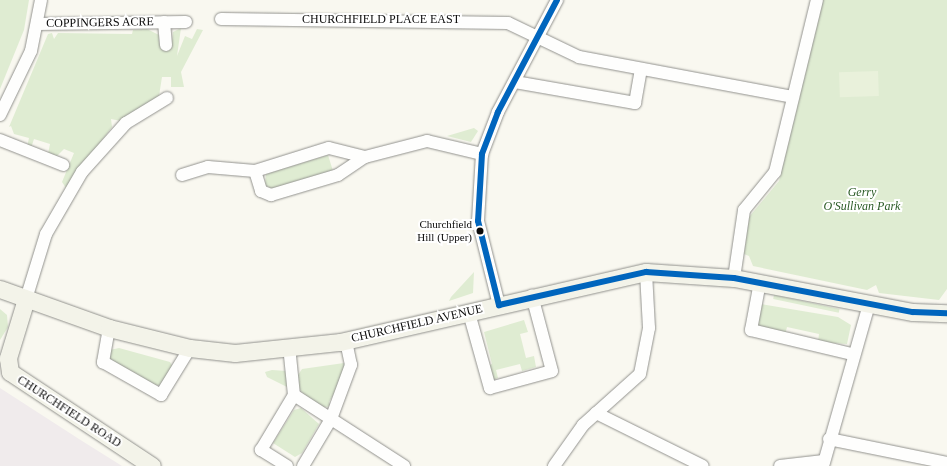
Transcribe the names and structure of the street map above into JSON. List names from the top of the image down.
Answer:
{
  "streets": {
    "street": [
      "CHURCHFIELD PLACE EAST",
      "COPPINGERS ACRE",
      "CHURCHFIELD AVENUE",
      "CHURCHFIELD ROAD"
    ]
  },
  "crossings": [
    ["CHURCHFIELD AVENUE", "CHURCHFIELD ROAD"]
  ],
  "parks": ["Gerry O'Sullivan Park"],
  "places": ["Churchfield Hill (Upper)"]
}
